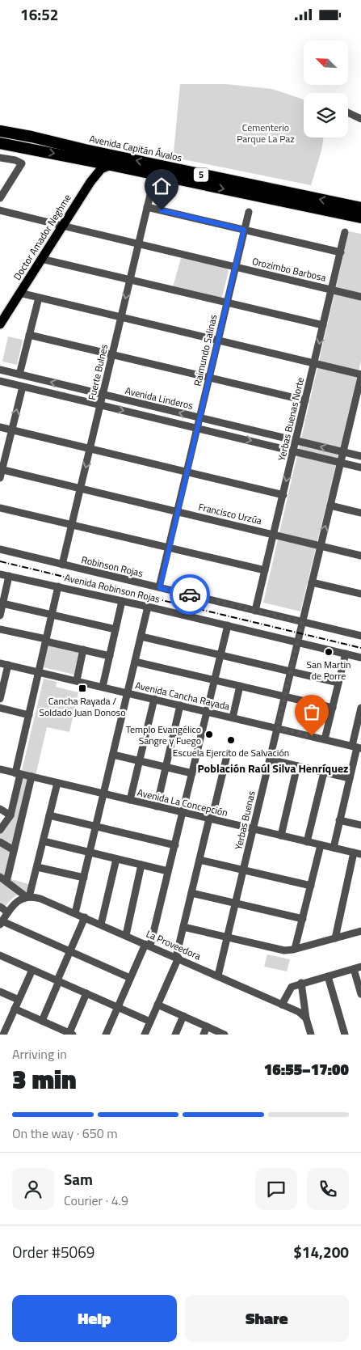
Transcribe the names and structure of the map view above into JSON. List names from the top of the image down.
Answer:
{
  "streets": {
    "highway": ["Avenida Capitán Ávalos", "5"],
    "main road": ["Doctor Amador Neghme"],
    "street": [
      "Orozimbo Barbosa",
      "Raimundo Salinas",
      "Fuerte Bulnes",
      "Avenida Linderos",
      "Yerbas Buenas Norte",
      "Francisco Urzúa",
      "Robinson Rojas",
      "Avenida Robinson Rojas",
      "Avenida Cancha Rayada",
      "Avenida La Concepción",
      "Yerbas Buenas",
      "La Proveedora"
    ]
  },
  "crossings": [
    ["5", "Doctor Amador Neghme"],
    ["Doctor Amador Neghme", "Orozimbo Barbosa"],
    ["Orozimbo Barbosa", "Raimundo Salinas"],
    ["Orozimbo Barbosa", "Fuerte Bulnes"],
    ["Orozimbo Barbosa", "Yerbas Buenas Norte"],
    ["Raimundo Salinas", "Avenida Linderos"],
    ["Raimundo Salinas", "Francisco Urzúa"],
    ["Raimundo Salinas", "Robinson Rojas"],
    ["Fuerte Bulnes", "Avenida Linderos"],
    ["Fuerte Bulnes", "Francisco Urzúa"],
    ["Fuerte Bulnes", "Robinson Rojas"],
    ["Avenida Linderos", "Yerbas Buenas Norte"],
    ["Avenida Linderos", "Yerbas Buenas"],
    ["Yerbas Buenas Norte", "Francisco Urzúa"],
    ["Yerbas Buenas Norte", "Robinson Rojas"],
    ["Francisco Urzúa", "Yerbas Buenas"],
    ["Robinson Rojas", "Yerbas Buenas"],
    ["Avenida Robinson Rojas", "Yerbas Buenas"],
    ["Avenida Cancha Rayada", "Yerbas Buenas"],
    ["Avenida La Concepción", "Yerbas Buenas"],
    ["Yerbas Buenas", "La Proveedora"]
  ],
  "districts": ["Población Raúl Silva Henríquez"],
  "parks": ["Cementerio Parque La Paz"],
  "places": {
    "other": ["San Martin de Porre", "Templo Evangélico Sangre y Fuego", "Escuela Ejercito de Salvación"],
    "transit": ["Cancha Rayada / Soldado Juan Donoso"]
  },
  "north": "top left",
  "page": {
    "status": "16:52",
    "heading": ["3 min", "Arriving in", "16:55–17:00"],
    "panel": [
      "Sam",
      "Courier · 4.9",
      "Order #5069",
      "$14,200"
    ],
    "bar": "On the way · 650 m",
    "buttons": ["Help", "Share"]
  }
}
